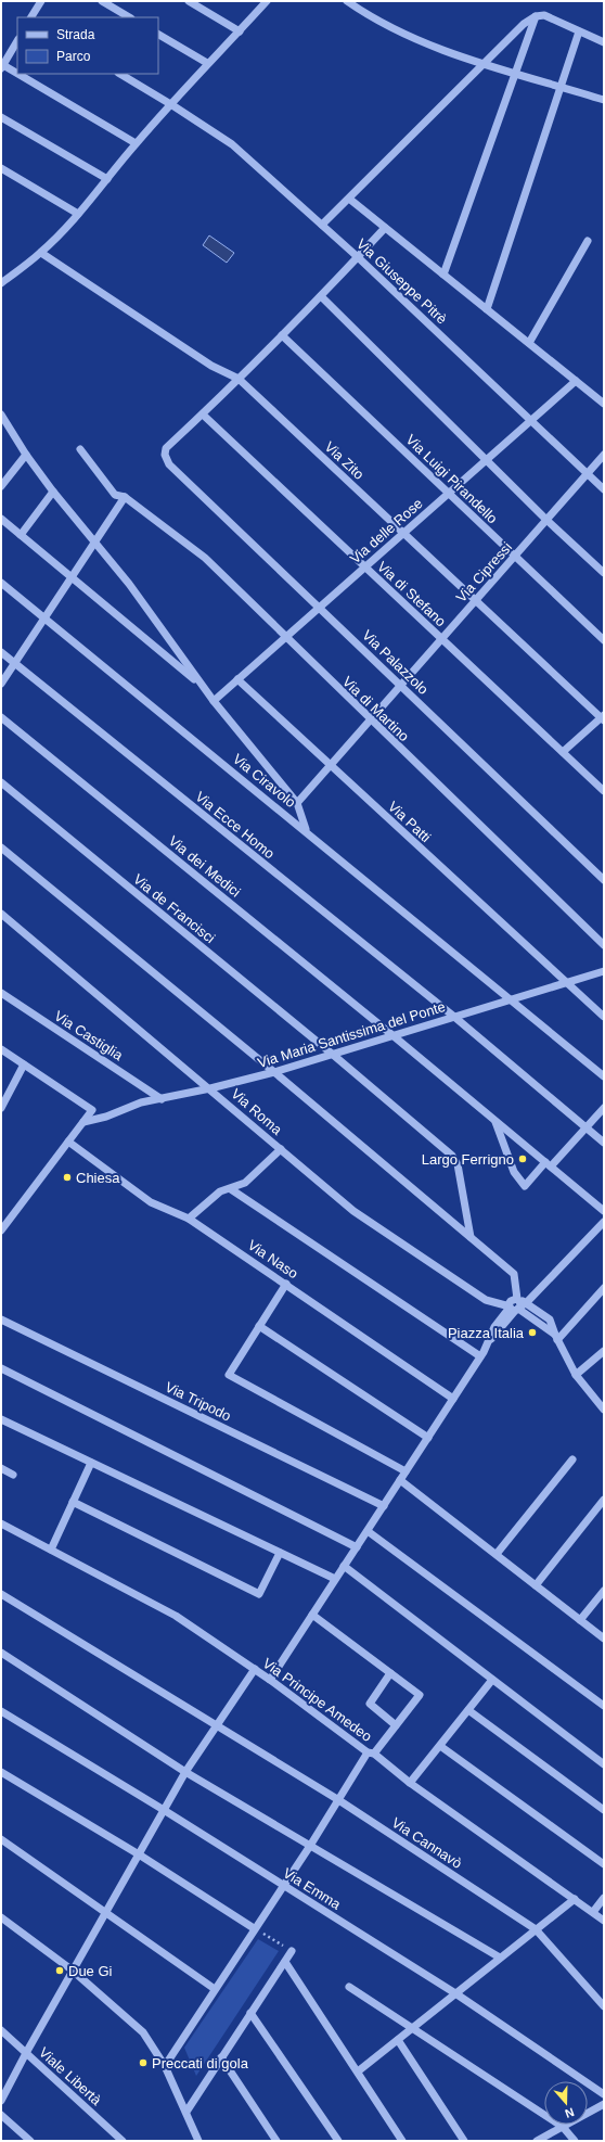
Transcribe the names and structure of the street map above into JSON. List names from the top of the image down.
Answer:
{
  "streets": {
    "street": [
      "Via Giuseppe Pitrè",
      "Via Zito",
      "Via Luigi Pirandello",
      "Via delle Rose",
      "Via Cipressi",
      "Via di Stefano",
      "Via Palazzolo",
      "Via di Martino",
      "Via Ciravolo",
      "Via Patti",
      "Via Ecce Homo",
      "Via dei Medici",
      "Via de Francisci",
      "Via Maria Santissima del Ponte",
      "Via Castiglia",
      "Via Roma",
      "Via Naso",
      "Via Tripodo",
      "Via Principe Amedeo",
      "Via Cannavò",
      "Via Emma",
      "Viale Libertà"
    ]
  },
  "crossings": [
    ["Via Giuseppe Pitrè", "Via delle Rose"],
    ["Via Giuseppe Pitrè", "Via Cipressi"],
    ["Via Zito", "Via delle Rose"],
    ["Via Zito", "Via Cipressi"],
    ["Via Luigi Pirandello", "Via delle Rose"],
    ["Via Luigi Pirandello", "Via Cipressi"],
    ["Via delle Rose", "Via di Stefano"],
    ["Via delle Rose", "Via Palazzolo"],
    ["Via delle Rose", "Via di Martino"],
    ["Via delle Rose", "Via Patti"],
    ["Via Cipressi", "Via di Stefano"],
    ["Via Cipressi", "Via Palazzolo"],
    ["Via Cipressi", "Via di Martino"],
    ["Via Cipressi", "Via Patti"],
    ["Via di Stefano", "Via Palazzolo"],
    ["Via Ciravolo", "Via Maria Santissima del Ponte"],
    ["Via Patti", "Via Maria Santissima del Ponte"],
    ["Via Ecce Homo", "Via Maria Santissima del Ponte"],
    ["Via dei Medici", "Via Maria Santissima del Ponte"],
    ["Via de Francisci", "Via Maria Santissima del Ponte"],
    ["Via Maria Santissima del Ponte", "Via Castiglia"],
    ["Via Maria Santissima del Ponte", "Via Roma"]
  ],
  "places": [
    "Largo Ferrigno",
    "Chiesa",
    "Piazza Italia",
    "Due Gi",
    "Preccati di gola"
  ],
  "legend": ["Strada", "Parco"],
  "north": "bottom"
}
